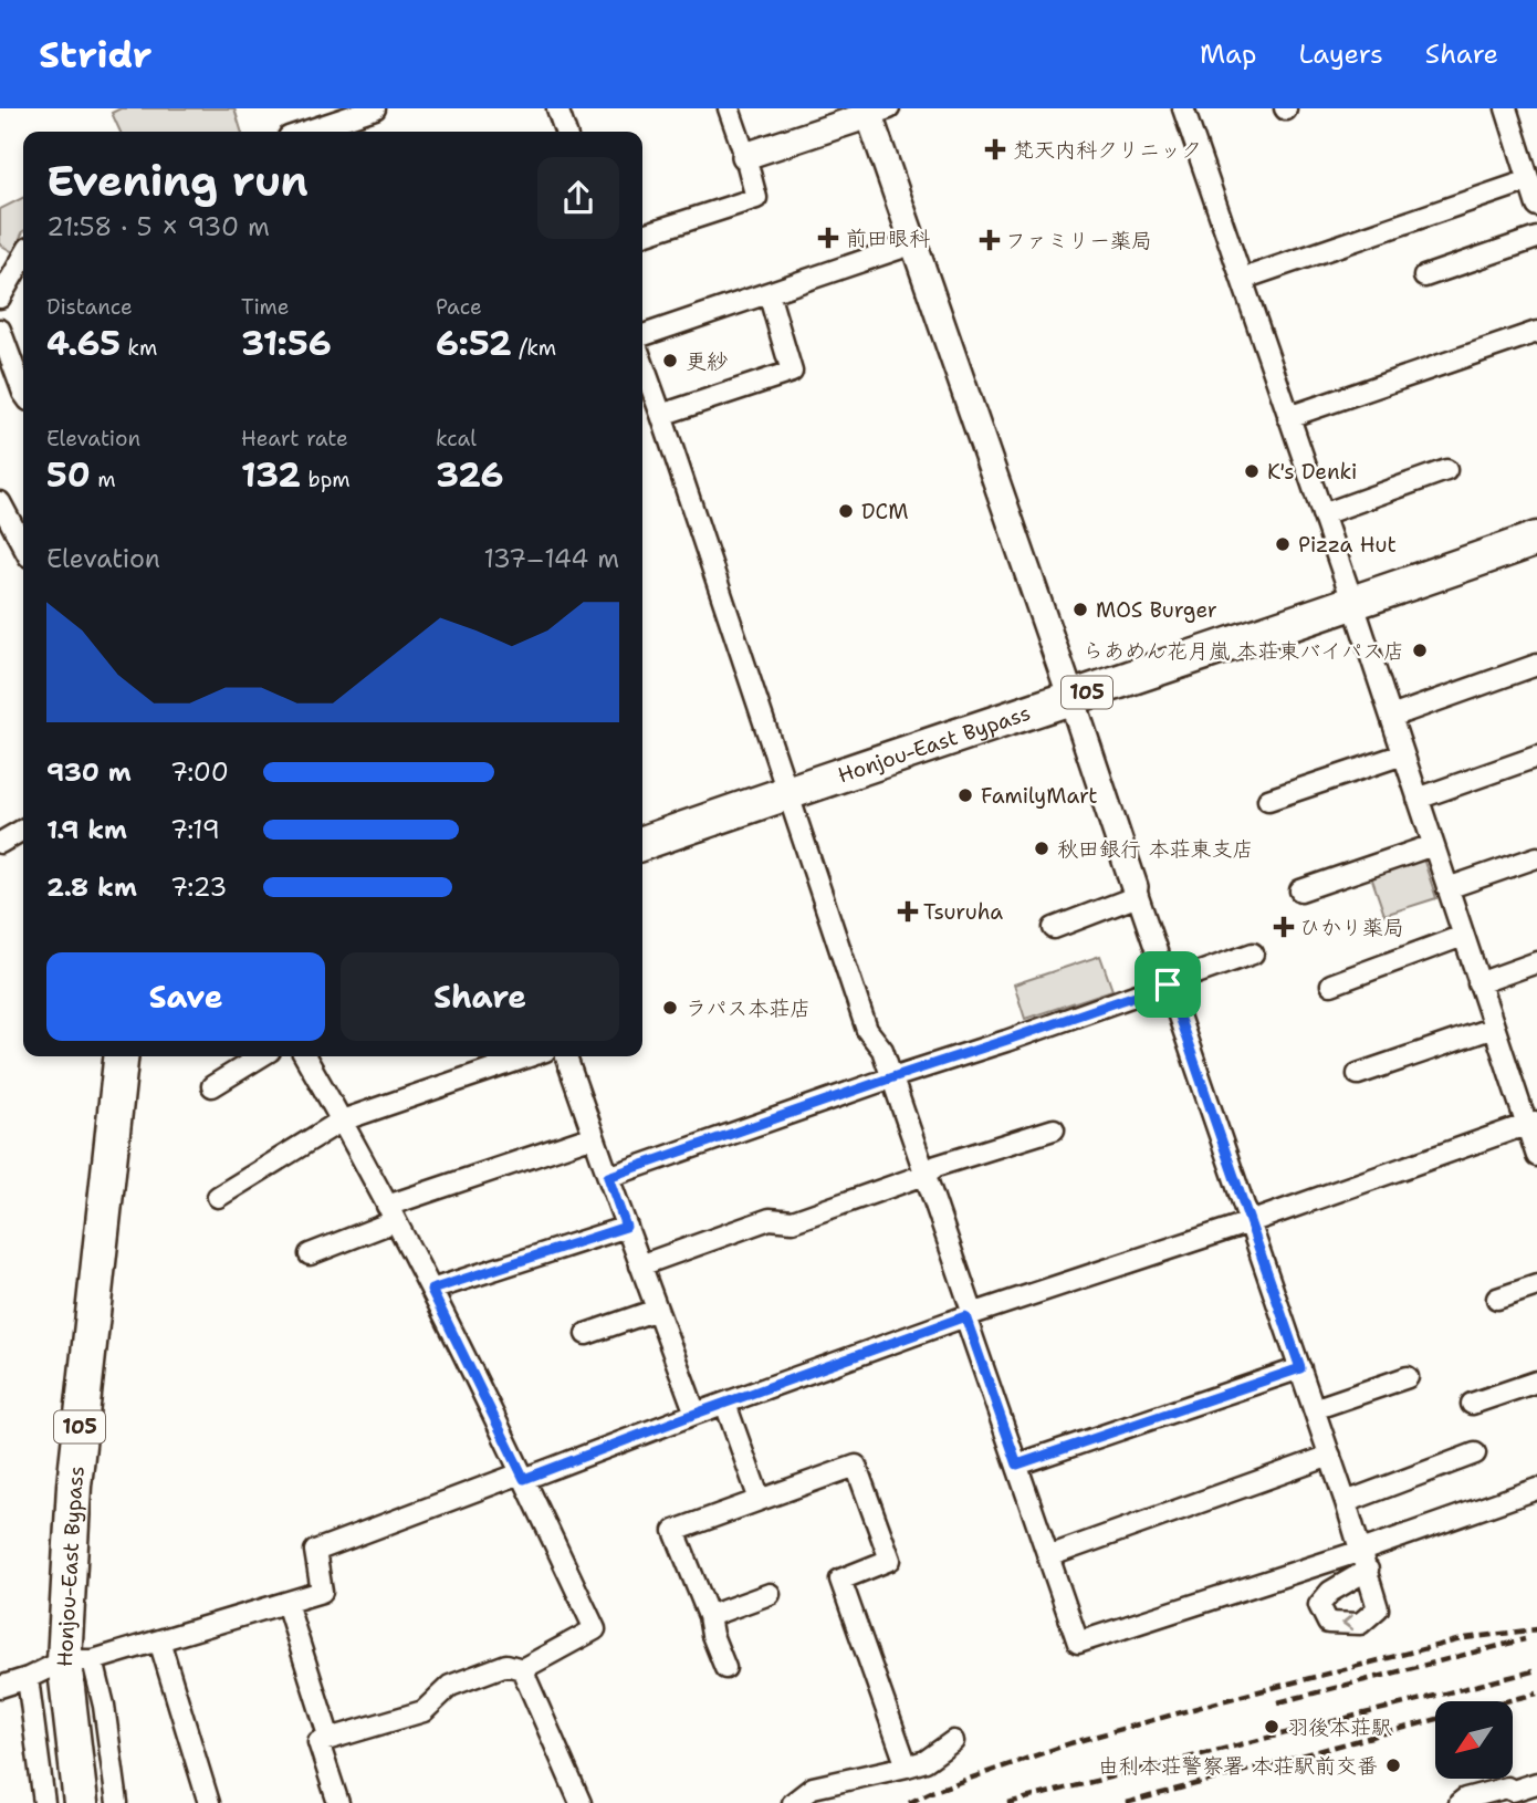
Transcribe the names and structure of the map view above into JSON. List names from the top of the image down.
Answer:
{
  "streets": {
    "highway": ["105", "Honjou-East Bypass"]
  },
  "places": {
    "health": [
      "梵天内科クリニック",
      "前田眼科",
      "ファミリー薬局",
      "Tsuruha",
      "ひかり薬局"
    ],
    "other": [
      "更紗",
      "K's Denki",
      "DCM",
      "Pizza Hut",
      "MOS Burger",
      "らあめん花月嵐 本荘東バイパス店",
      "FamilyMart",
      "秋田銀行 本荘東支店",
      "ラパス本荘店",
      "羽後本荘駅",
      "由利本荘警察署 本荘駅前交番"
    ]
  },
  "north": "bottom left",
  "page": {
    "header": "Stridr",
    "nav": ["Map", "Layers", "Share"],
    "heading": ["Evening run", "21:58 · 5 × 930 m"],
    "stats": [
      ["Distance", "4.65 km"],
      ["Time", "31:56"],
      ["Pace", "6:52 /km"],
      ["Elevation", "50 m"],
      ["Heart rate", "132 bpm"],
      ["kcal", "326"]
    ],
    "chart": ["Elevation", "137–144 m"],
    "list": [
      {
        "name": "930 m",
        "note": "7:00"
      },
      {
        "name": "1.9 km",
        "note": "7:19"
      },
      {
        "name": "2.8 km",
        "note": "7:23"
      }
    ],
    "buttons": ["Save", "Share"]
  }
}
